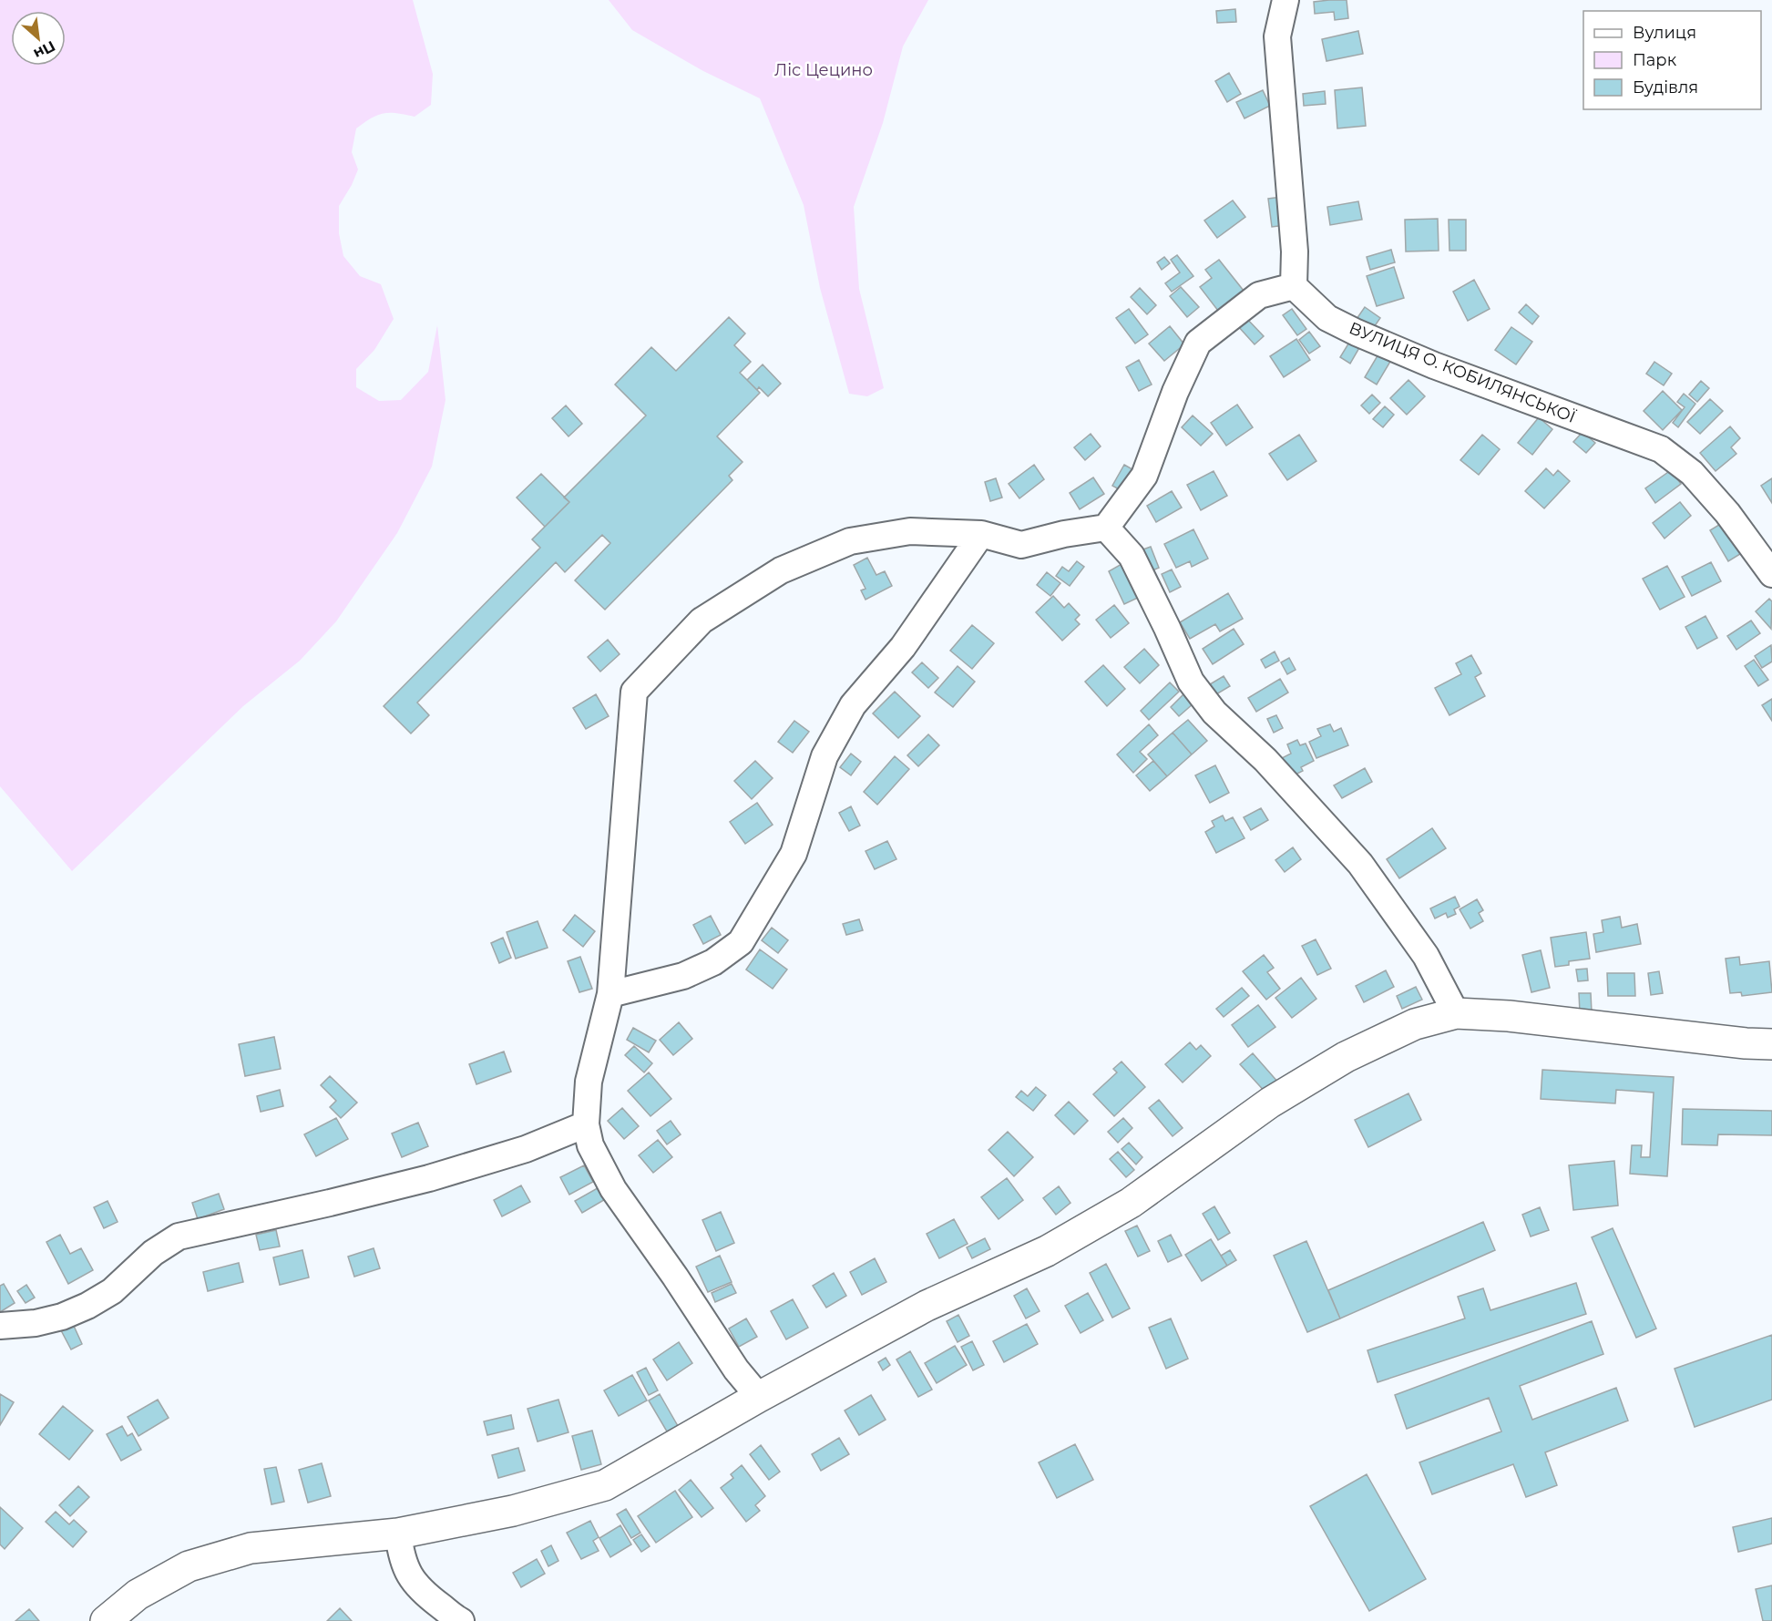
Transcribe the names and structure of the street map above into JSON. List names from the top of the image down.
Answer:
{
  "streets": {
    "street": ["ВУЛИЦЯ О. КОБИЛЯНСЬКОЇ"]
  },
  "parks": ["Ліс Цецино"],
  "legend": ["Вулиця", "Парк", "Будівля"],
  "north": "bottom right"
}
